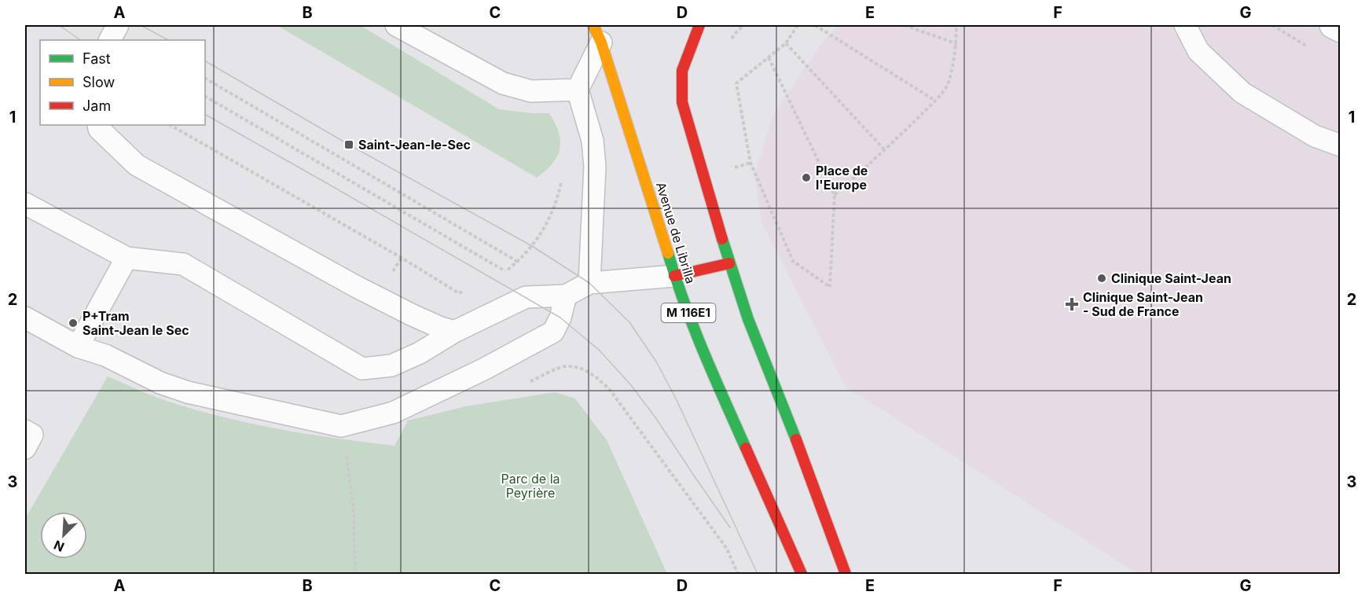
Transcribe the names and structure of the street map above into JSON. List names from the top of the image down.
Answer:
{
  "streets": {
    "main road": ["Avenue de Librilla", "M 116E1"]
  },
  "parks": ["Parc de la Peyrière"],
  "places": {
    "transit": ["Saint-Jean-le-Sec"],
    "other": ["Place de l'Europe", "Clinique Saint-Jean", "P+Tram Saint-Jean le Sec"],
    "health": ["Clinique Saint-Jean - Sud de France"]
  },
  "legend": ["Fast", "Slow", "Jam"],
  "north": "bottom left",
  "grid": {
    "columns": [
      "A",
      "B",
      "C",
      "D",
      "E",
      "F",
      "G"
    ],
    "rows": ["1", "2", "3"]
  }
}
